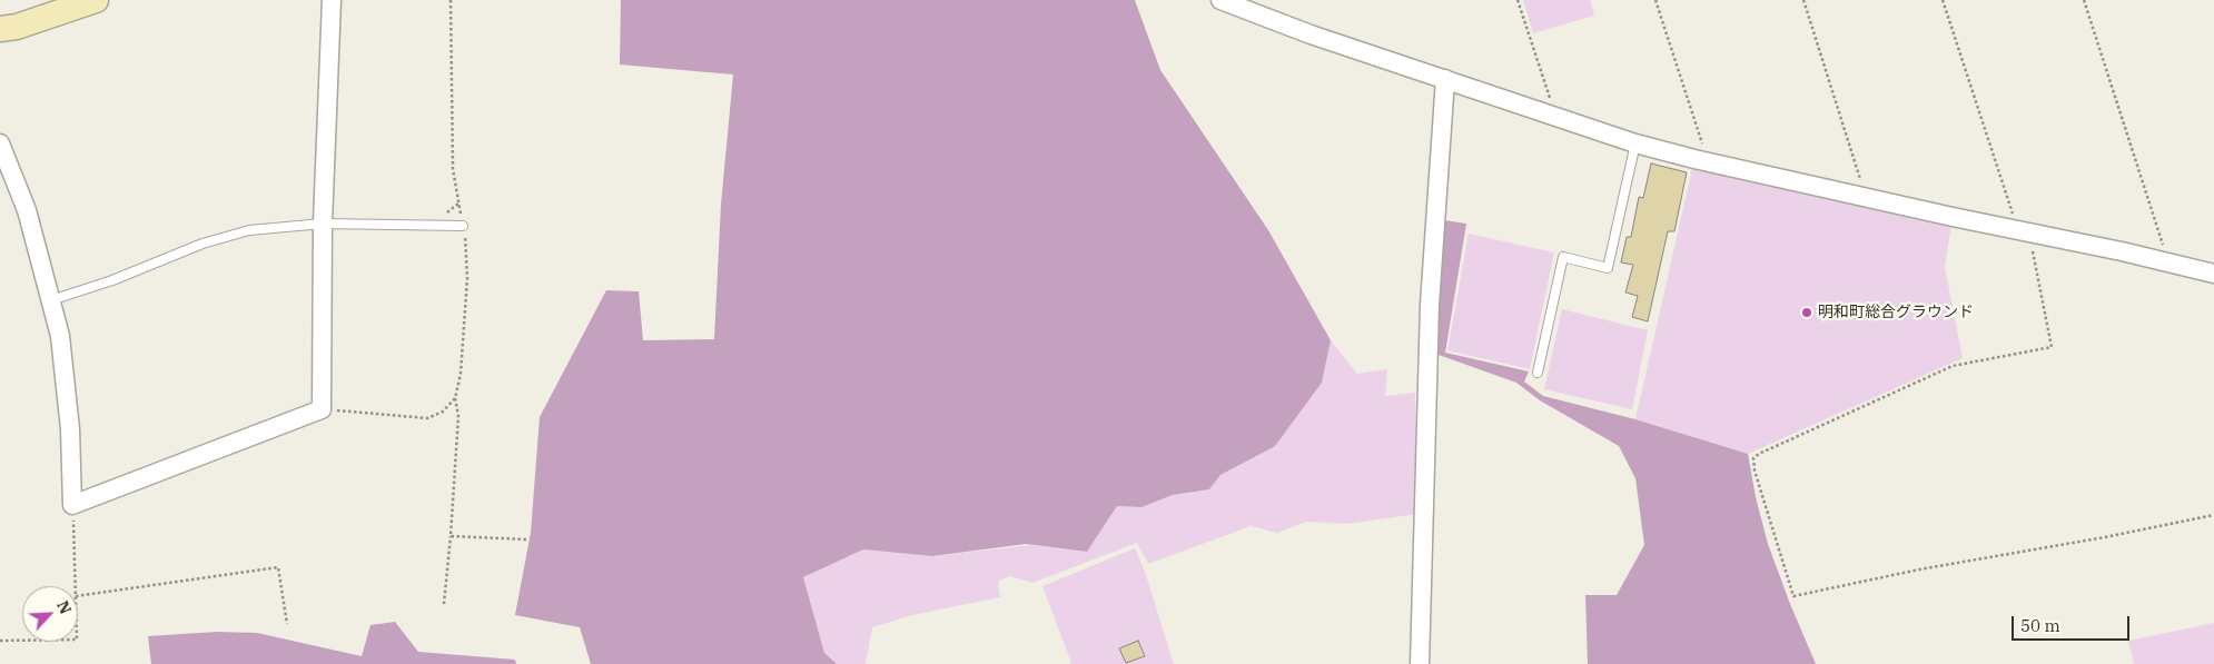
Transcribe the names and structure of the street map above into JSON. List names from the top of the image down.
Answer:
{
  "places": ["明和町総合グラウンド"],
  "scale_bar": "50 m",
  "north": "top right"
}
